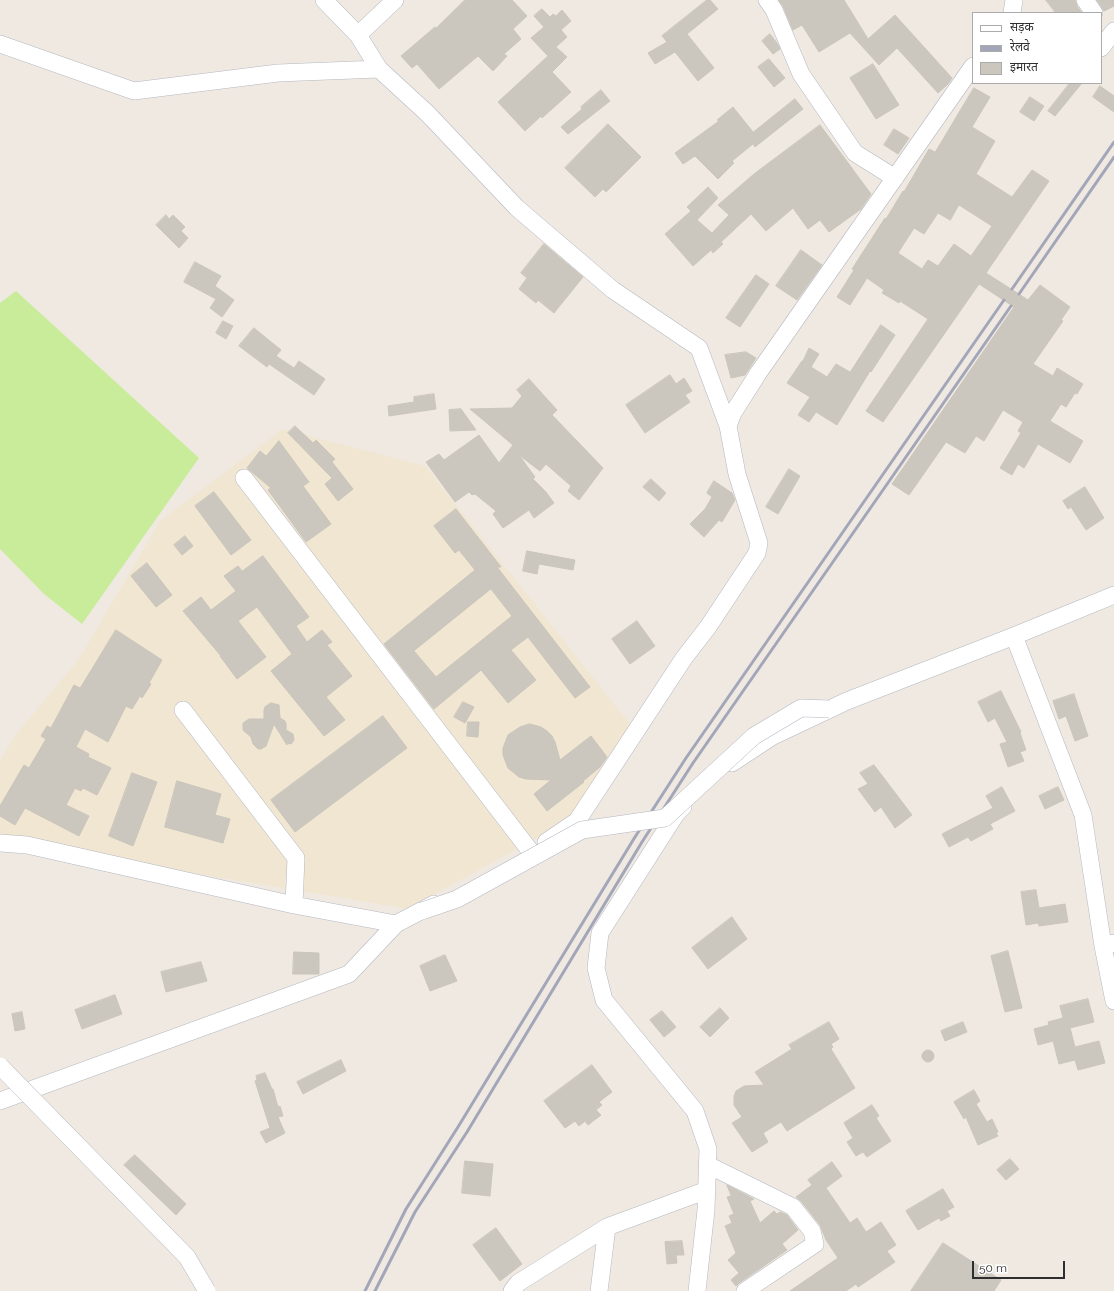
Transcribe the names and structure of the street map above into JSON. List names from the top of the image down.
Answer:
{
  "legend": ["सड़क", "रेलवे", "इमारत"],
  "scale_bar": "50 m"
}
